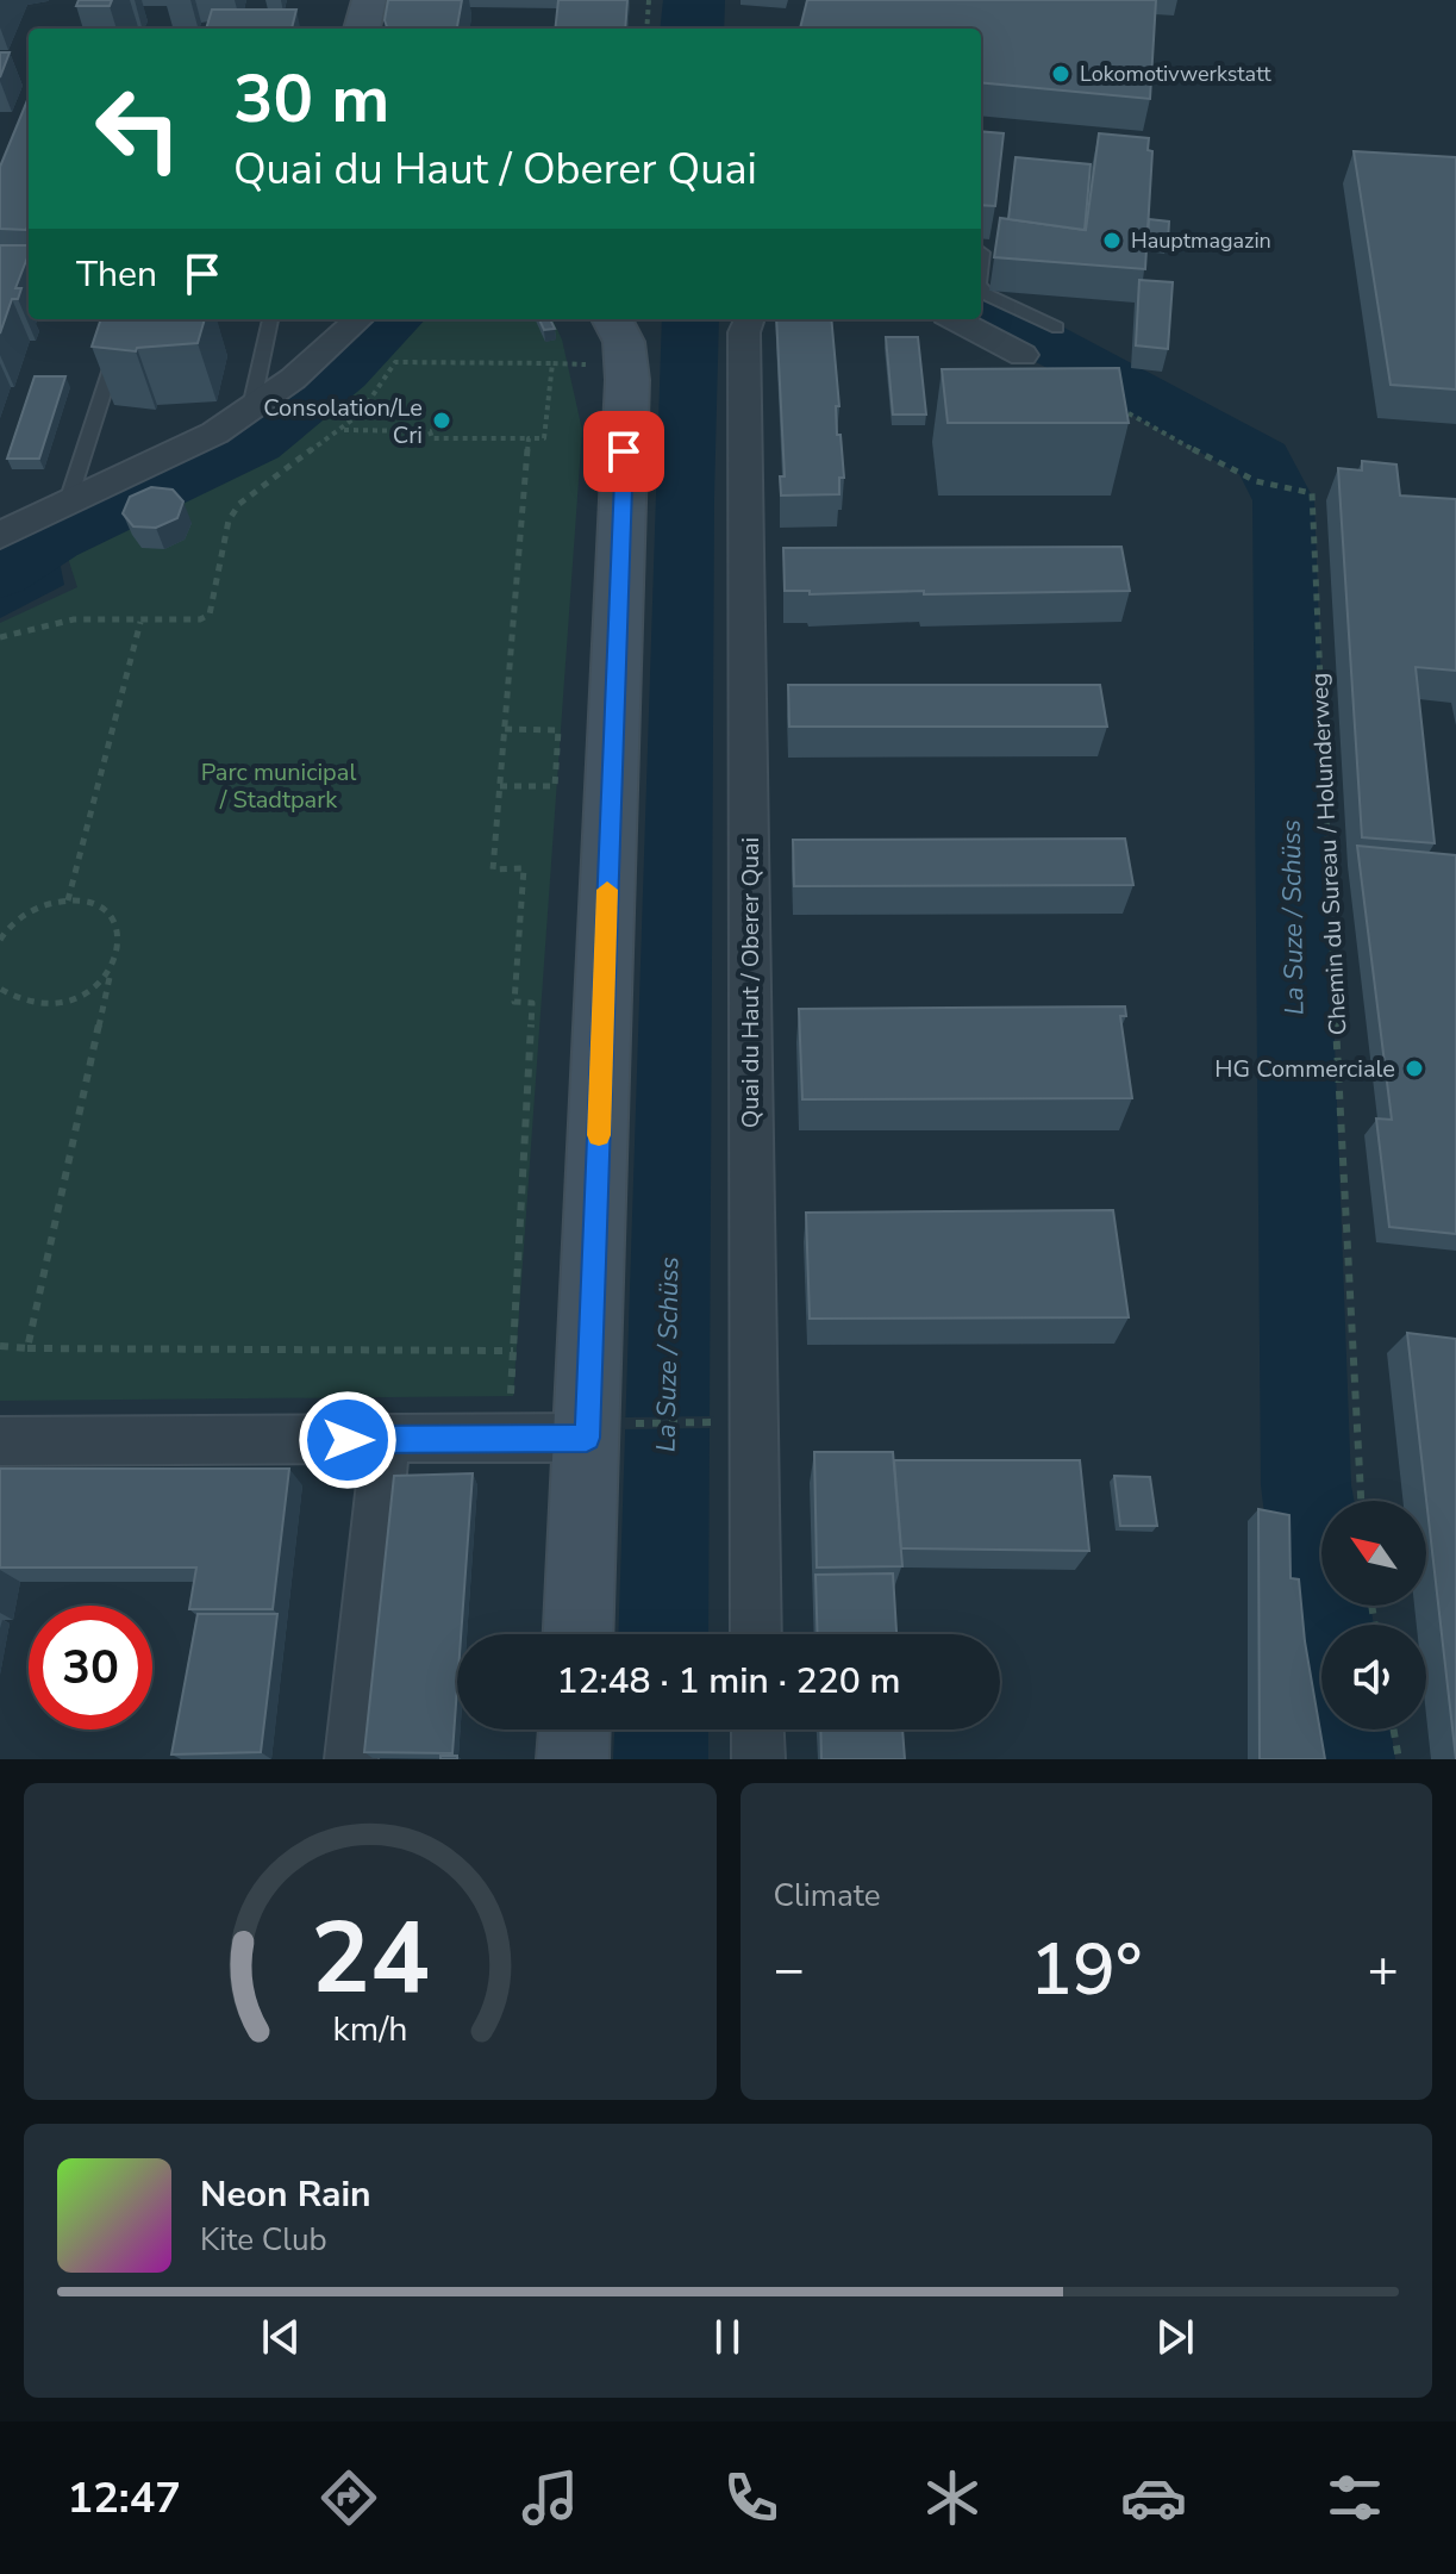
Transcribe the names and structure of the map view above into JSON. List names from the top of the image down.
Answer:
{
  "streets": {
    "street": ["Quai du Haut / Oberer Quai"],
    "path": ["Chemin du Sureau / Holunderweg"]
  },
  "water": ["La Suze / Schüss"],
  "parks": ["Parc municipal / Stadtpark"],
  "places": [
    "Lokomotivwerkstatt",
    "Hauptmagazin",
    "Consolation/Le Cri",
    "HG Commerciale"
  ],
  "north": "top left",
  "page": {
    "turn": ["30 m", "Quai du Haut / Oberer Quai"],
    "then": "Then",
    "limit": "30",
    "trip": "12:48 · 1 min · 220 m",
    "tile": "Climate",
    "heat": ["−", "19°", "+"],
    "song": ["Neon Rain", "Kite Club"],
    "tabs": "12:47",
    "gauge": ["24", "km/h"]
  }
}
